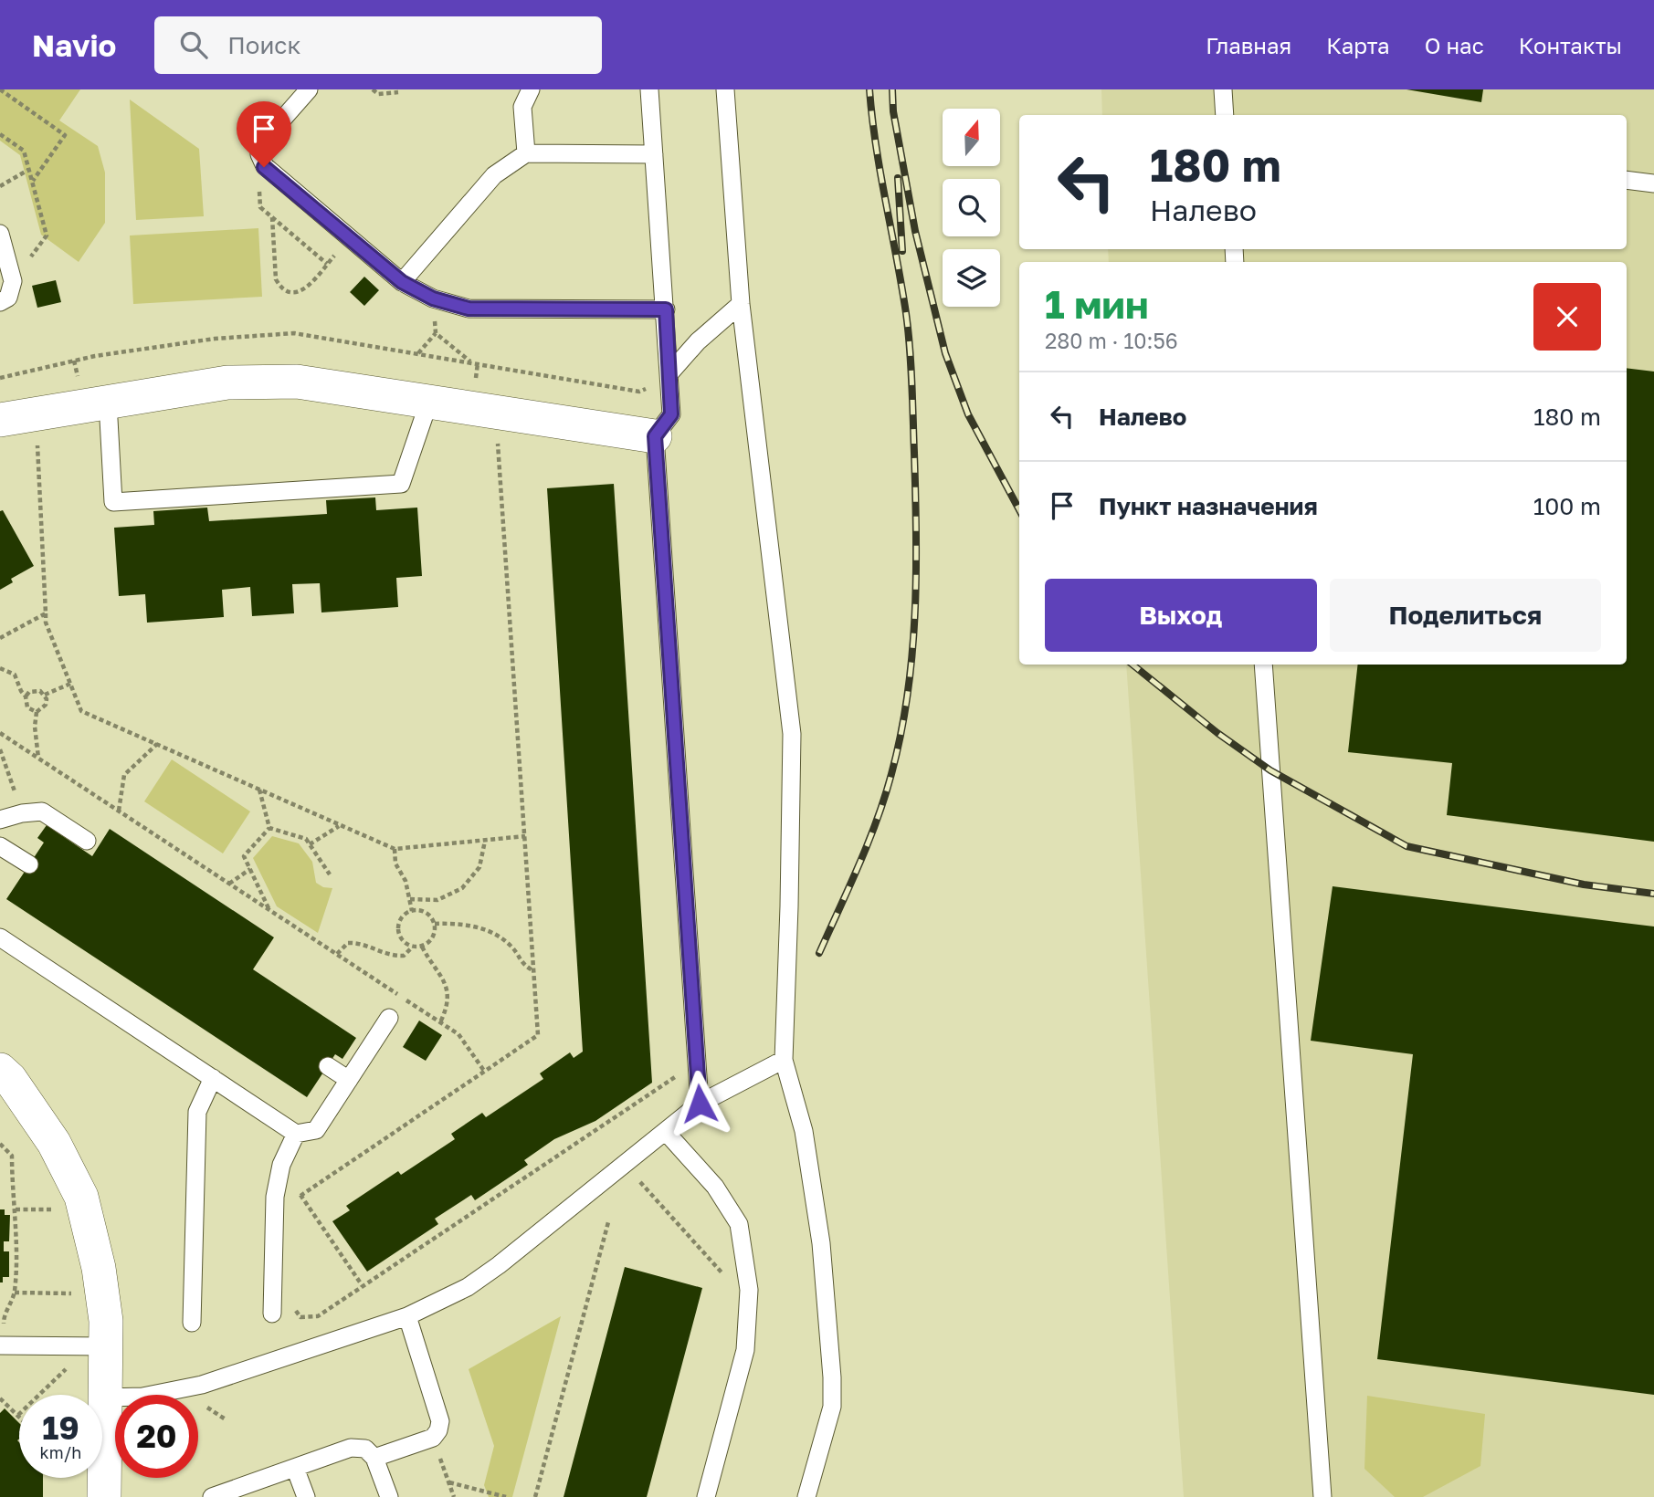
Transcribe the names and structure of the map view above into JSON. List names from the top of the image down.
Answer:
{
  "north": "top",
  "page": {
    "header": "Navio",
    "search": "Поиск",
    "nav": [
      "Главная",
      "Карта",
      "О нас",
      "Контакты"
    ],
    "turn": ["180 m", "Налево"],
    "heading": ["1 мин", "280 m · 10:56"],
    "list": [
      {
        "name": "Налево",
        "value": "180 m"
      },
      {
        "name": "Пункт назначения",
        "value": "100 m"
      }
    ],
    "buttons": ["Выход", "Поделиться"],
    "speed": "19 km/h",
    "limit": "20"
  }
}
